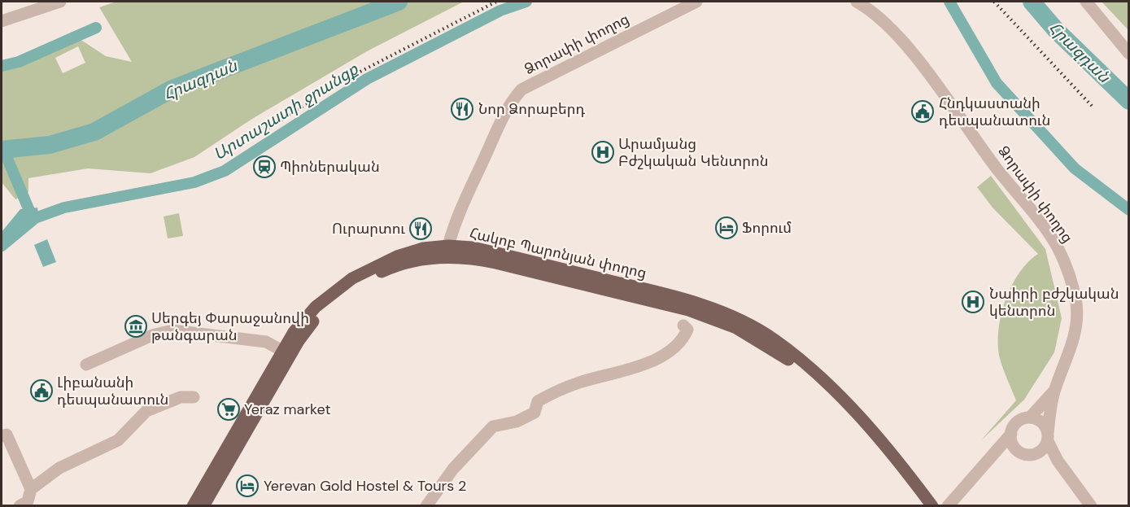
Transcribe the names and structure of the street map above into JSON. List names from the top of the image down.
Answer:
{
  "streets": {
    "main road": ["Հակոբ Պարոնյան փողոց"],
    "street": ["Ձորափի փողոց"]
  },
  "crossings": [
    ["Ձորափի փողոց", "Հակոբ Պարոնյան փողոց"]
  ],
  "water": ["Հրազդան", "Արտաշատի ջրանցք"],
  "places": {
    "restaurant": ["Նոր Ձորաբերդ", "Ուրարտու"],
    "public building": ["Հնդկաստանի դեսպանատուն", "Լիբանանի դեսպանատուն"],
    "hospital": ["Արամյանց Բժշկական Կենտրոն", "Նաիրի բժշկական կենտրոն"],
    "station": ["Պիոներական"],
    "hotel": ["Ֆորում", "Yerevan Gold Hostel & Tours 2"],
    "museum": ["Սերգեյ Փարաջանովի թանգարան"],
    "supermarket": ["Yeraz market"]
  }
}
